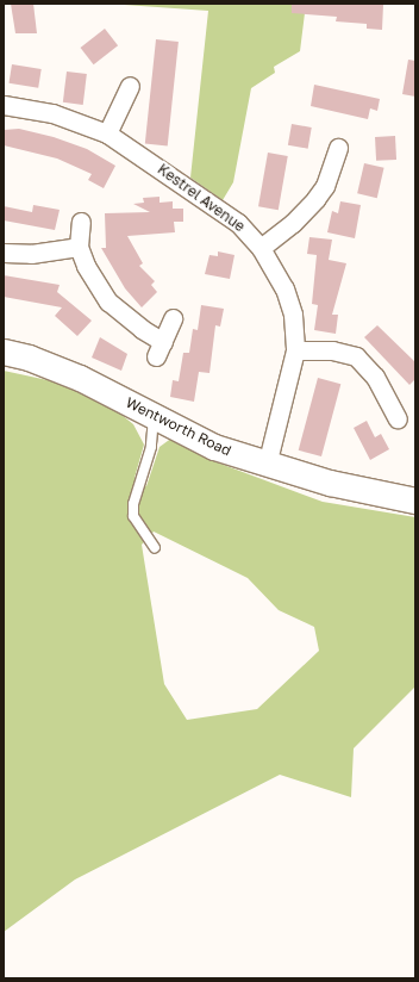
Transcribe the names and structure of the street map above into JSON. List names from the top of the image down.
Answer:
{
  "streets": {
    "street": ["Kestrel Avenue", "Wentworth Road"]
  },
  "crossings": [
    ["Kestrel Avenue", "Wentworth Road"]
  ]
}
